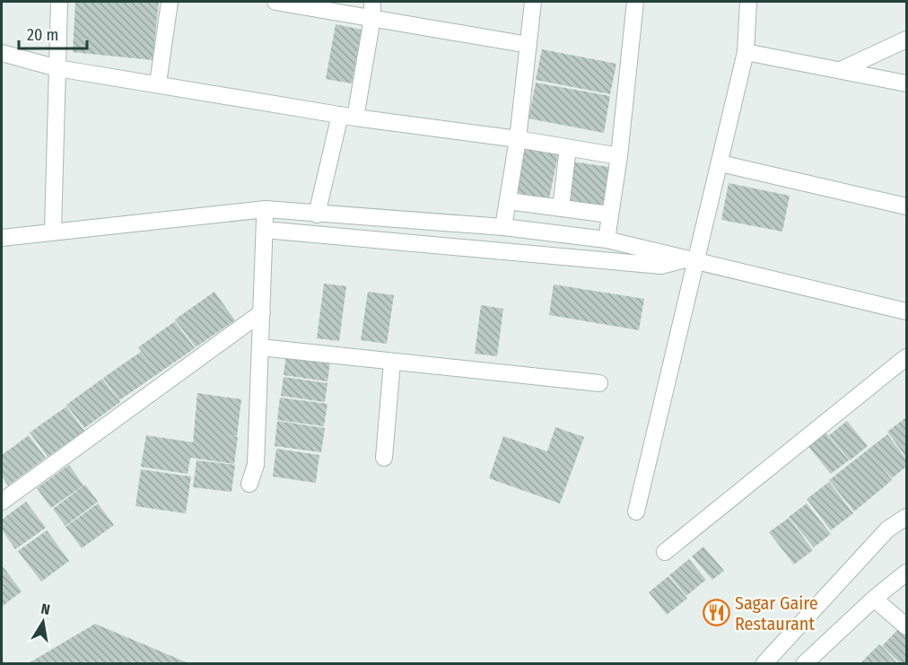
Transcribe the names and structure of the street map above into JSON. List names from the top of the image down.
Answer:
{
  "places": {
    "restaurant": ["Sagar Gaire Restaurant"]
  },
  "scale_bar": "20 m",
  "north": "top"
}
